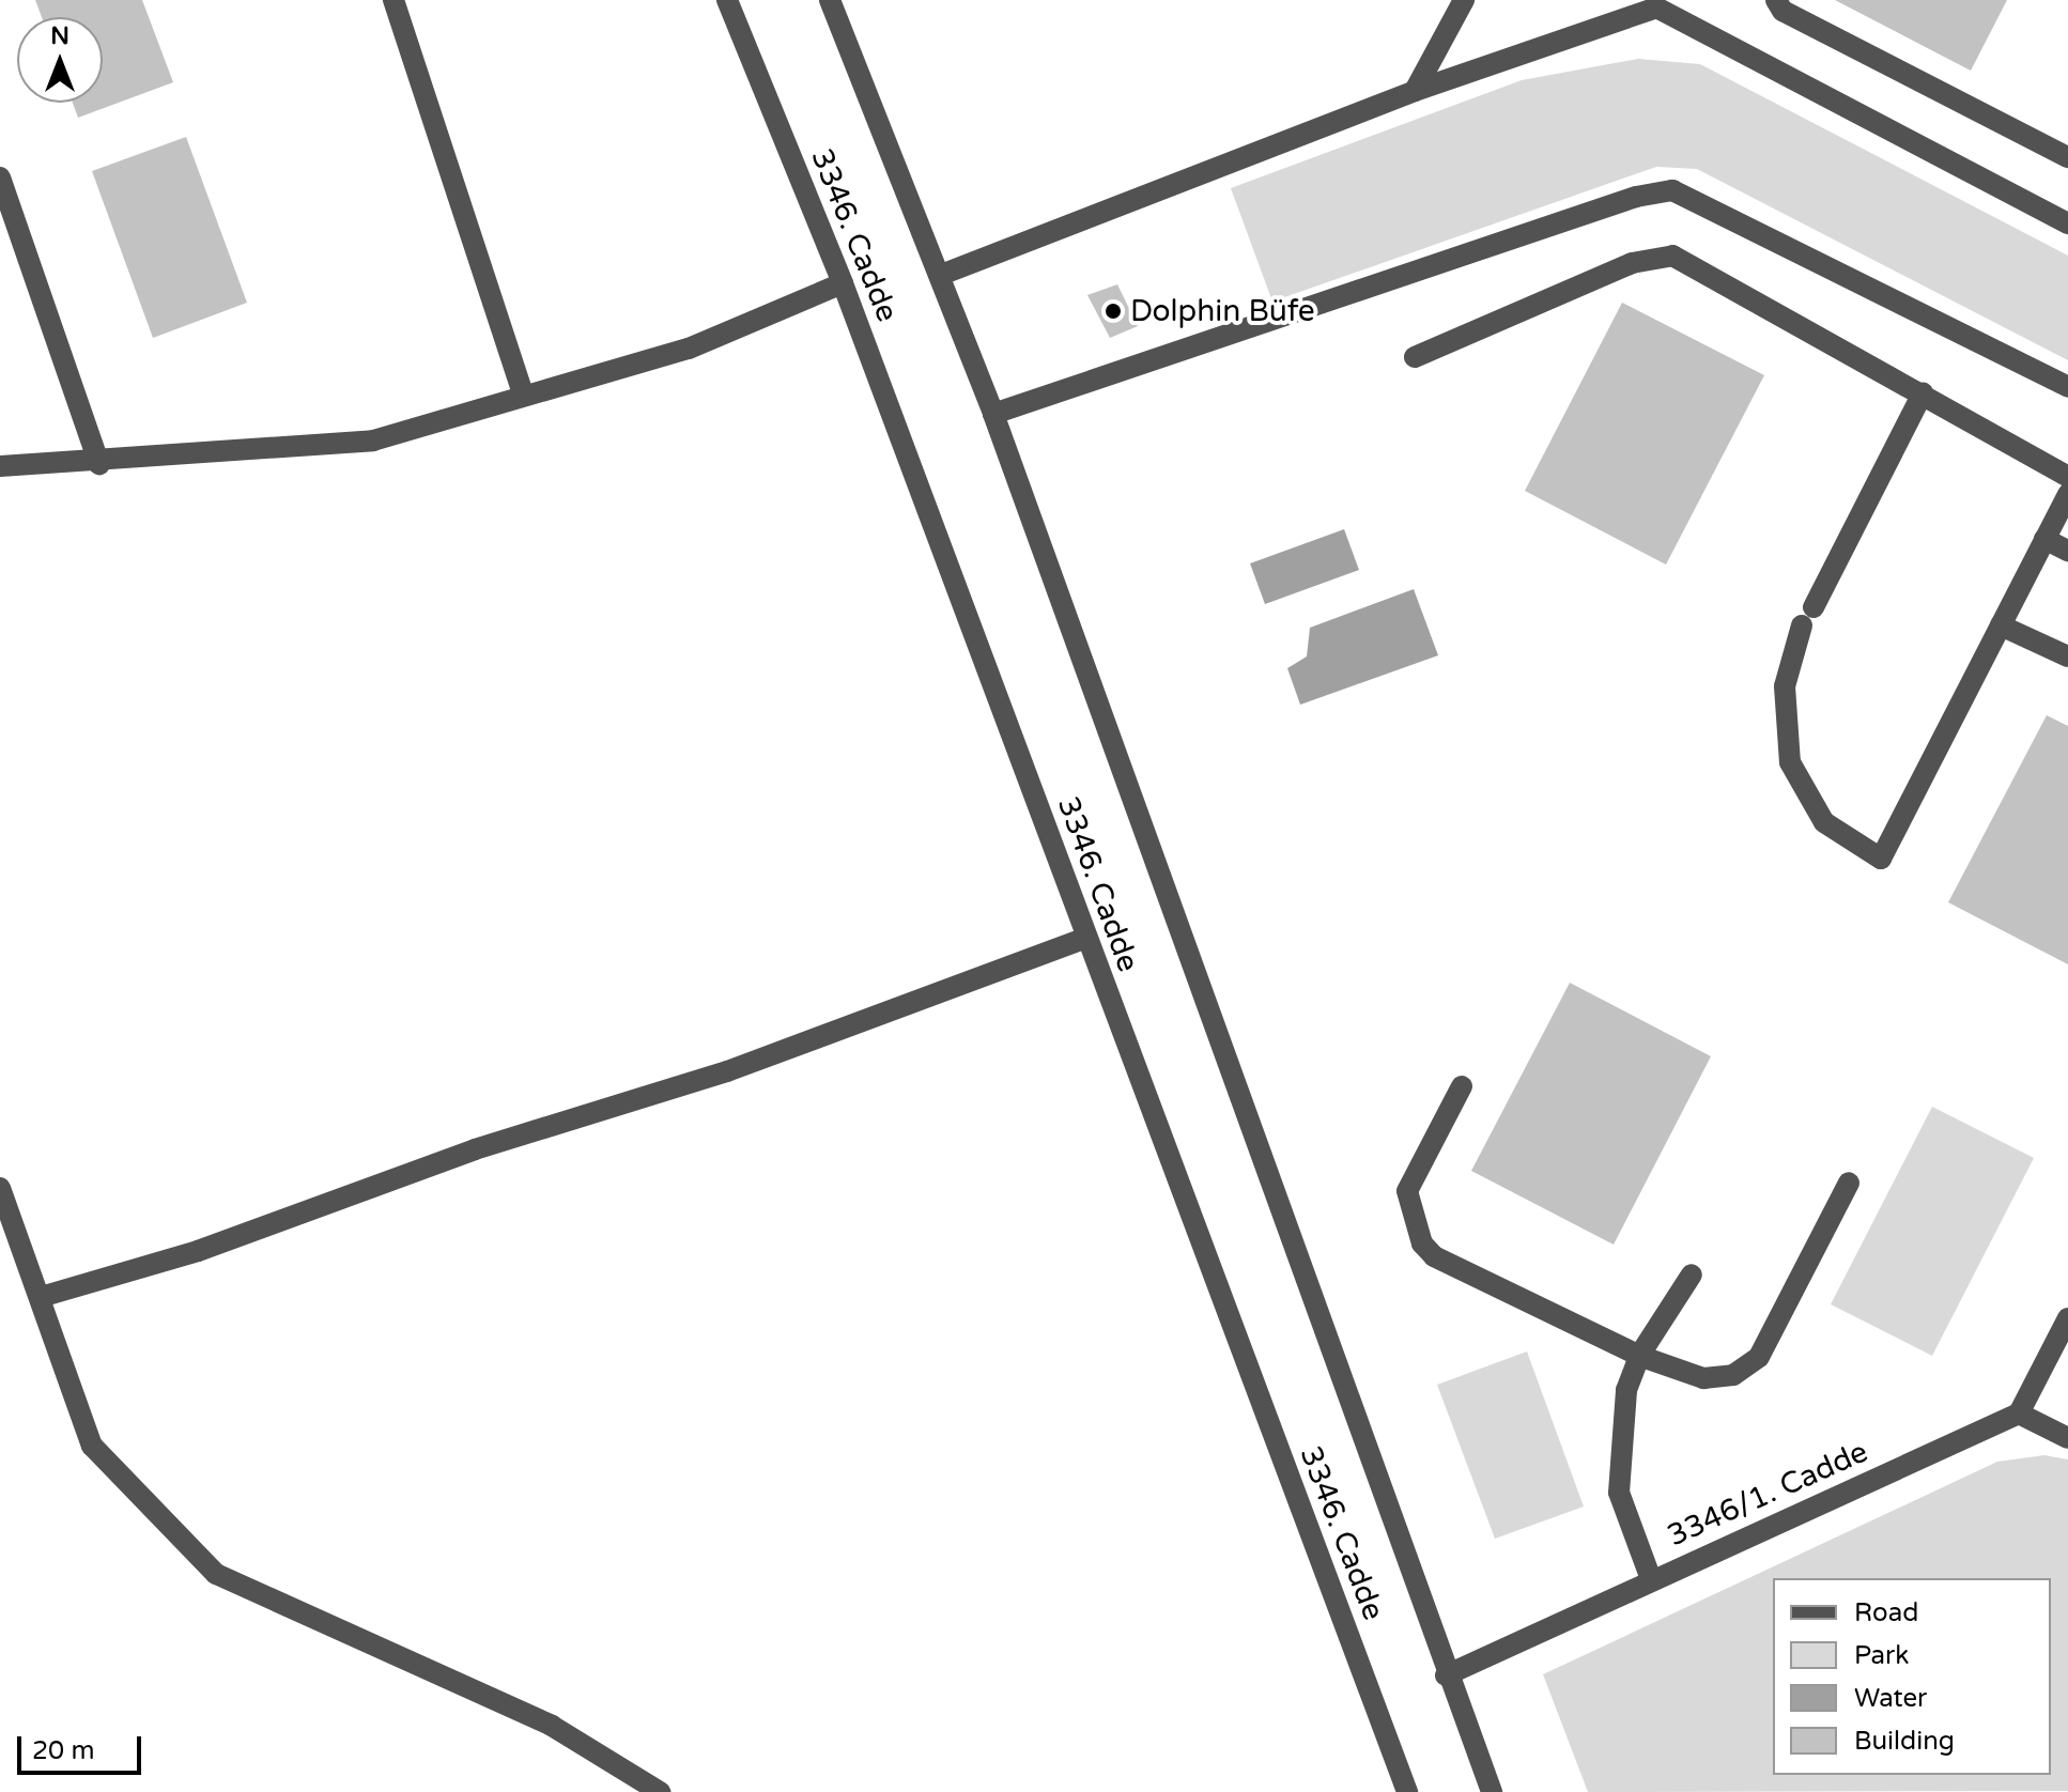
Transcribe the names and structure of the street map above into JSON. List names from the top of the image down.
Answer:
{
  "streets": {
    "street": ["3346. Cadde", "3346/1. Cadde"]
  },
  "crossings": [
    ["3346. Cadde", "3346/1. Cadde"]
  ],
  "places": ["Dolphin Büfe"],
  "legend": [
    "Road",
    "Park",
    "Water",
    "Building"
  ],
  "scale_bar": "20 m",
  "north": "top"
}
